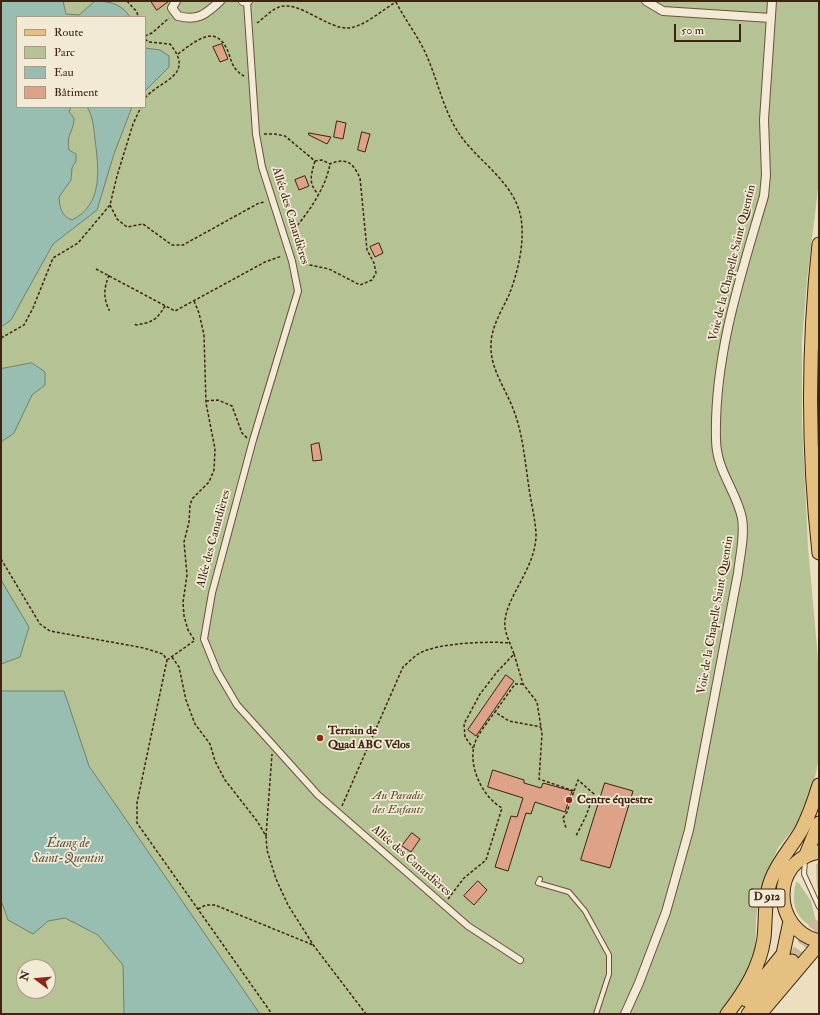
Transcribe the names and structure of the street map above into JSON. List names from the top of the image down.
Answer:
{
  "streets": {
    "main road": ["D 912"],
    "street": ["Allée des Canardières", "Voie de la Chapelle Saint Quentin"]
  },
  "water": ["Étang de Saint-Quentin"],
  "parks": ["Au Paradis des Enfants"],
  "places": ["Terrain de Quad ABC Vélos", "Centre équestre"],
  "legend": [
    "Route",
    "Parc",
    "Eau",
    "Bâtiment"
  ],
  "scale_bar": "50 m",
  "north": "left"
}
